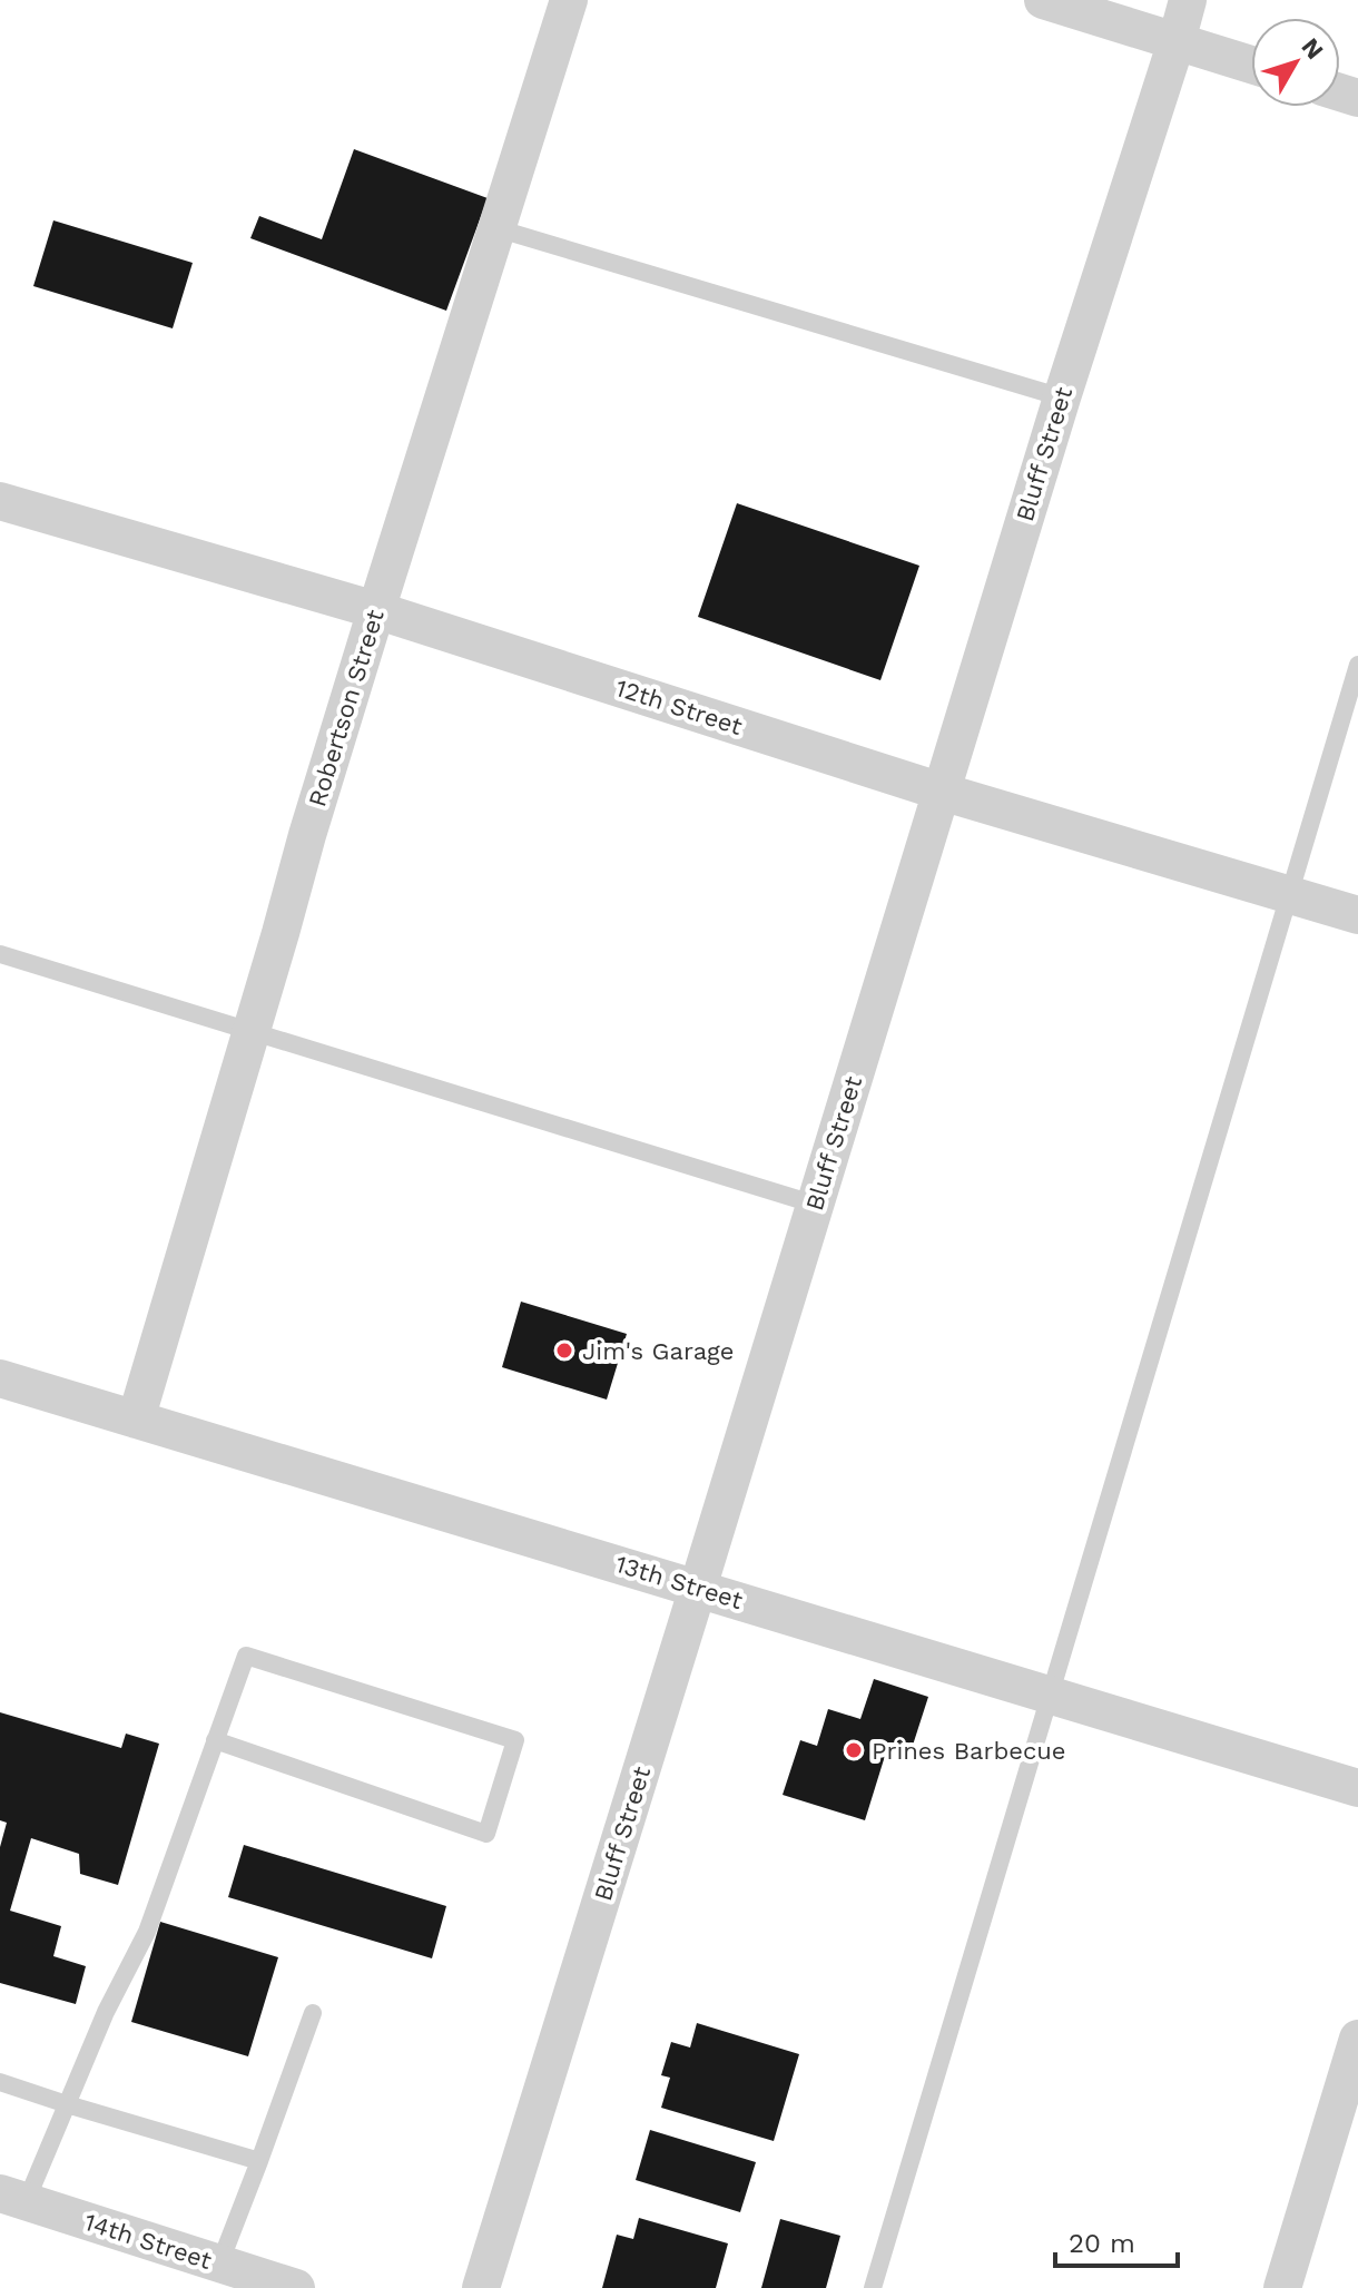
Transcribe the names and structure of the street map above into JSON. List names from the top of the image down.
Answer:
{
  "streets": {
    "street": [
      "Bluff Street",
      "12th Street",
      "Robertson Street",
      "13th Street",
      "14th Street"
    ]
  },
  "crossings": [
    ["Bluff Street", "12th Street"],
    ["Bluff Street", "13th Street"],
    ["12th Street", "Robertson Street"],
    ["Robertson Street", "13th Street"]
  ],
  "places": ["Jim's Garage", "Prines Barbecue"],
  "scale_bar": "20 m",
  "north": "top right"
}
